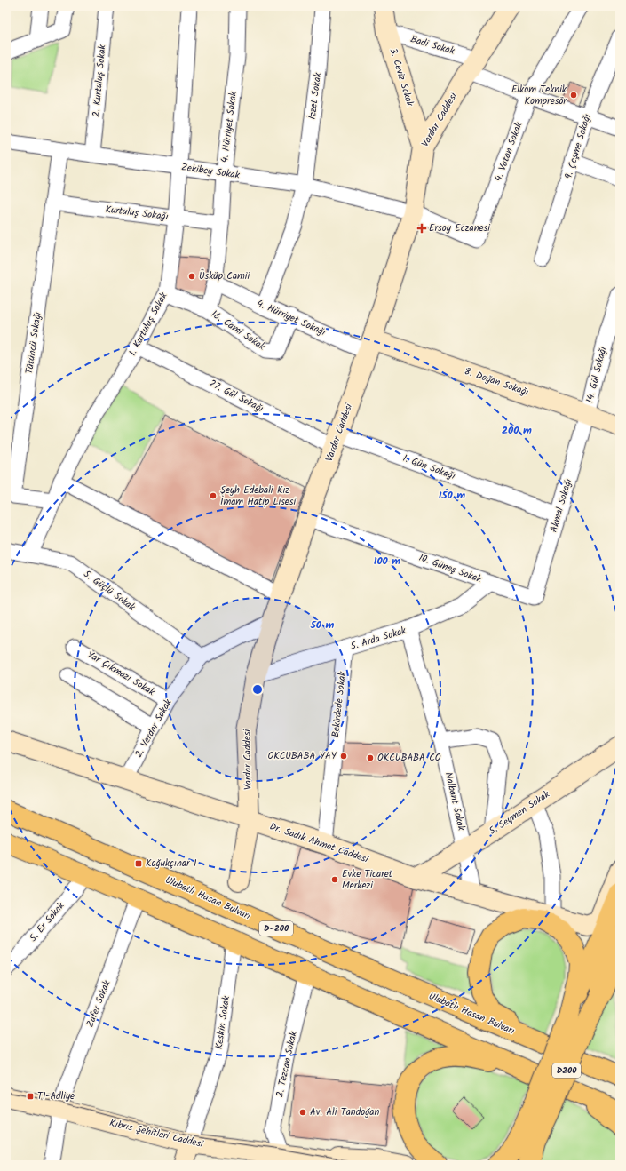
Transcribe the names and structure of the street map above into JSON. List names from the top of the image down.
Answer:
{
  "streets": {
    "main road": ["Ulubatlı Hasan Bulvarı", "D-200", "D200"],
    "street": [
      "Badi Sokak",
      "3. Ceviz Sokak",
      "2. Kurtuluş Sokak",
      "İzzet Sokak",
      "Vardar Caddesi",
      "4. Hürriyet Sokak",
      "9. Çeşme Sokağı",
      "4. Vatan Sokak",
      "Zekibey Sokak",
      "Kurtuluş Sokağı",
      "4. Hürriyet Sokağı",
      "1. Kurtuluş Sokak",
      "16. Cami Sokak",
      "Tütüncü Sokağı",
      "14. Gül Sokağı",
      "8. Doğan Sokağı",
      "27. Gül Sokağı",
      "1. Gün Sokağı",
      "Akmal Sokağı",
      "10. Güneş Sokak",
      "5. Güçlü Sokak",
      "5. Arda Sokak",
      "Yar Çıkmazı Sokak",
      "Bekirdede Sokak",
      "2. Verdar Sokak",
      "Nalbant Sokak",
      "5. Seymen Sokak",
      "Dr. Sadık Ahmet Caddesi",
      "5. Er Sokak",
      "Zafer Sokak",
      "Keskin Sokak",
      "2. Tezcan Sokak",
      "Kıbrıs Şehitleri Caddesi"
    ]
  },
  "crossings": [
    ["Badi Sokak", "3. Ceviz Sokak"],
    ["Badi Sokak", "Vardar Caddesi"],
    ["Badi Sokak", "9. Çeşme Sokağı"],
    ["Badi Sokak", "4. Vatan Sokak"],
    ["3. Ceviz Sokak", "Vardar Caddesi"],
    ["2. Kurtuluş Sokak", "Zekibey Sokak"],
    ["İzzet Sokak", "Zekibey Sokak"],
    ["İzzet Sokak", "4. Hürriyet Sokağı"],
    ["Vardar Caddesi", "4. Vatan Sokak"],
    ["Vardar Caddesi", "Zekibey Sokak"],
    ["Vardar Caddesi", "4. Hürriyet Sokağı"],
    ["Vardar Caddesi", "8. Doğan Sokağı"],
    ["Vardar Caddesi", "27. Gül Sokağı"],
    ["Vardar Caddesi", "1. Gün Sokağı"],
    ["Vardar Caddesi", "10. Güneş Sokak"],
    ["Vardar Caddesi", "5. Arda Sokak"],
    ["Vardar Caddesi", "2. Verdar Sokak"],
    ["Vardar Caddesi", "Dr. Sadık Ahmet Caddesi"],
    ["4. Hürriyet Sokak", "Zekibey Sokak"],
    ["4. Hürriyet Sokak", "Kurtuluş Sokağı"],
    ["4. Hürriyet Sokak", "4. Hürriyet Sokağı"],
    ["4. Hürriyet Sokak", "16. Cami Sokak"],
    ["4. Vatan Sokak", "Zekibey Sokak"],
    ["Zekibey Sokak", "1. Kurtuluş Sokak"],
    ["Zekibey Sokak", "Tütüncü Sokağı"],
    ["Kurtuluş Sokağı", "1. Kurtuluş Sokak"],
    ["Kurtuluş Sokağı", "Tütüncü Sokağı"],
    ["4. Hürriyet Sokağı", "16. Cami Sokak"],
    ["4. Hürriyet Sokağı", "8. Doğan Sokağı"],
    ["1. Kurtuluş Sokak", "16. Cami Sokak"],
    ["1. Kurtuluş Sokak", "Tütüncü Sokağı"],
    ["1. Kurtuluş Sokak", "27. Gül Sokağı"],
    ["1. Kurtuluş Sokak", "5. Güçlü Sokak"],
    ["14. Gül Sokağı", "8. Doğan Sokağı"],
    ["14. Gül Sokağı", "Akmal Sokağı"],
    ["8. Doğan Sokağı", "Akmal Sokağı"],
    ["27. Gül Sokağı", "1. Gün Sokağı"],
    ["1. Gün Sokağı", "Akmal Sokağı"],
    ["Akmal Sokağı", "10. Güneş Sokak"],
    ["10. Güneş Sokak", "5. Arda Sokak"],
    ["5. Güçlü Sokak", "2. Verdar Sokak"],
    ["5. Arda Sokak", "Bekirdede Sokak"],
    ["5. Arda Sokak", "Nalbant Sokak"],
    ["Yar Çıkmazı Sokak", "2. Verdar Sokak"],
    ["Bekirdede Sokak", "Dr. Sadık Ahmet Caddesi"],
    ["2. Verdar Sokak", "Dr. Sadık Ahmet Caddesi"],
    ["Nalbant Sokak", "5. Seymen Sokak"],
    ["Nalbant Sokak", "Dr. Sadık Ahmet Caddesi"],
    ["5. Seymen Sokak", "Dr. Sadık Ahmet Caddesi"],
    ["Ulubatlı Hasan Bulvarı", "D200"],
    ["Zafer Sokak", "Kıbrıs Şehitleri Caddesi"],
    ["Keskin Sokak", "Kıbrıs Şehitleri Caddesi"],
    ["2. Tezcan Sokak", "Kıbrıs Şehitleri Caddesi"]
  ],
  "places": {
    "other": [
      "Elkom Teknik Kompresör",
      "Üsküp Camii",
      "Şeyh Edebali Kız İmam Hatip Lisesi",
      "OKCUBABA YAY",
      "OKCUBABA CO",
      "Evke Ticaret Merkezi",
      "Av. Ali Tandoğan"
    ],
    "health": ["Ersoy Eczanesi"],
    "transit": ["Koğukçınar 1", "T1-Adliye"]
  },
  "rings": [
    "200 m",
    "150 m",
    "100 m",
    "50 m"
  ]
}
